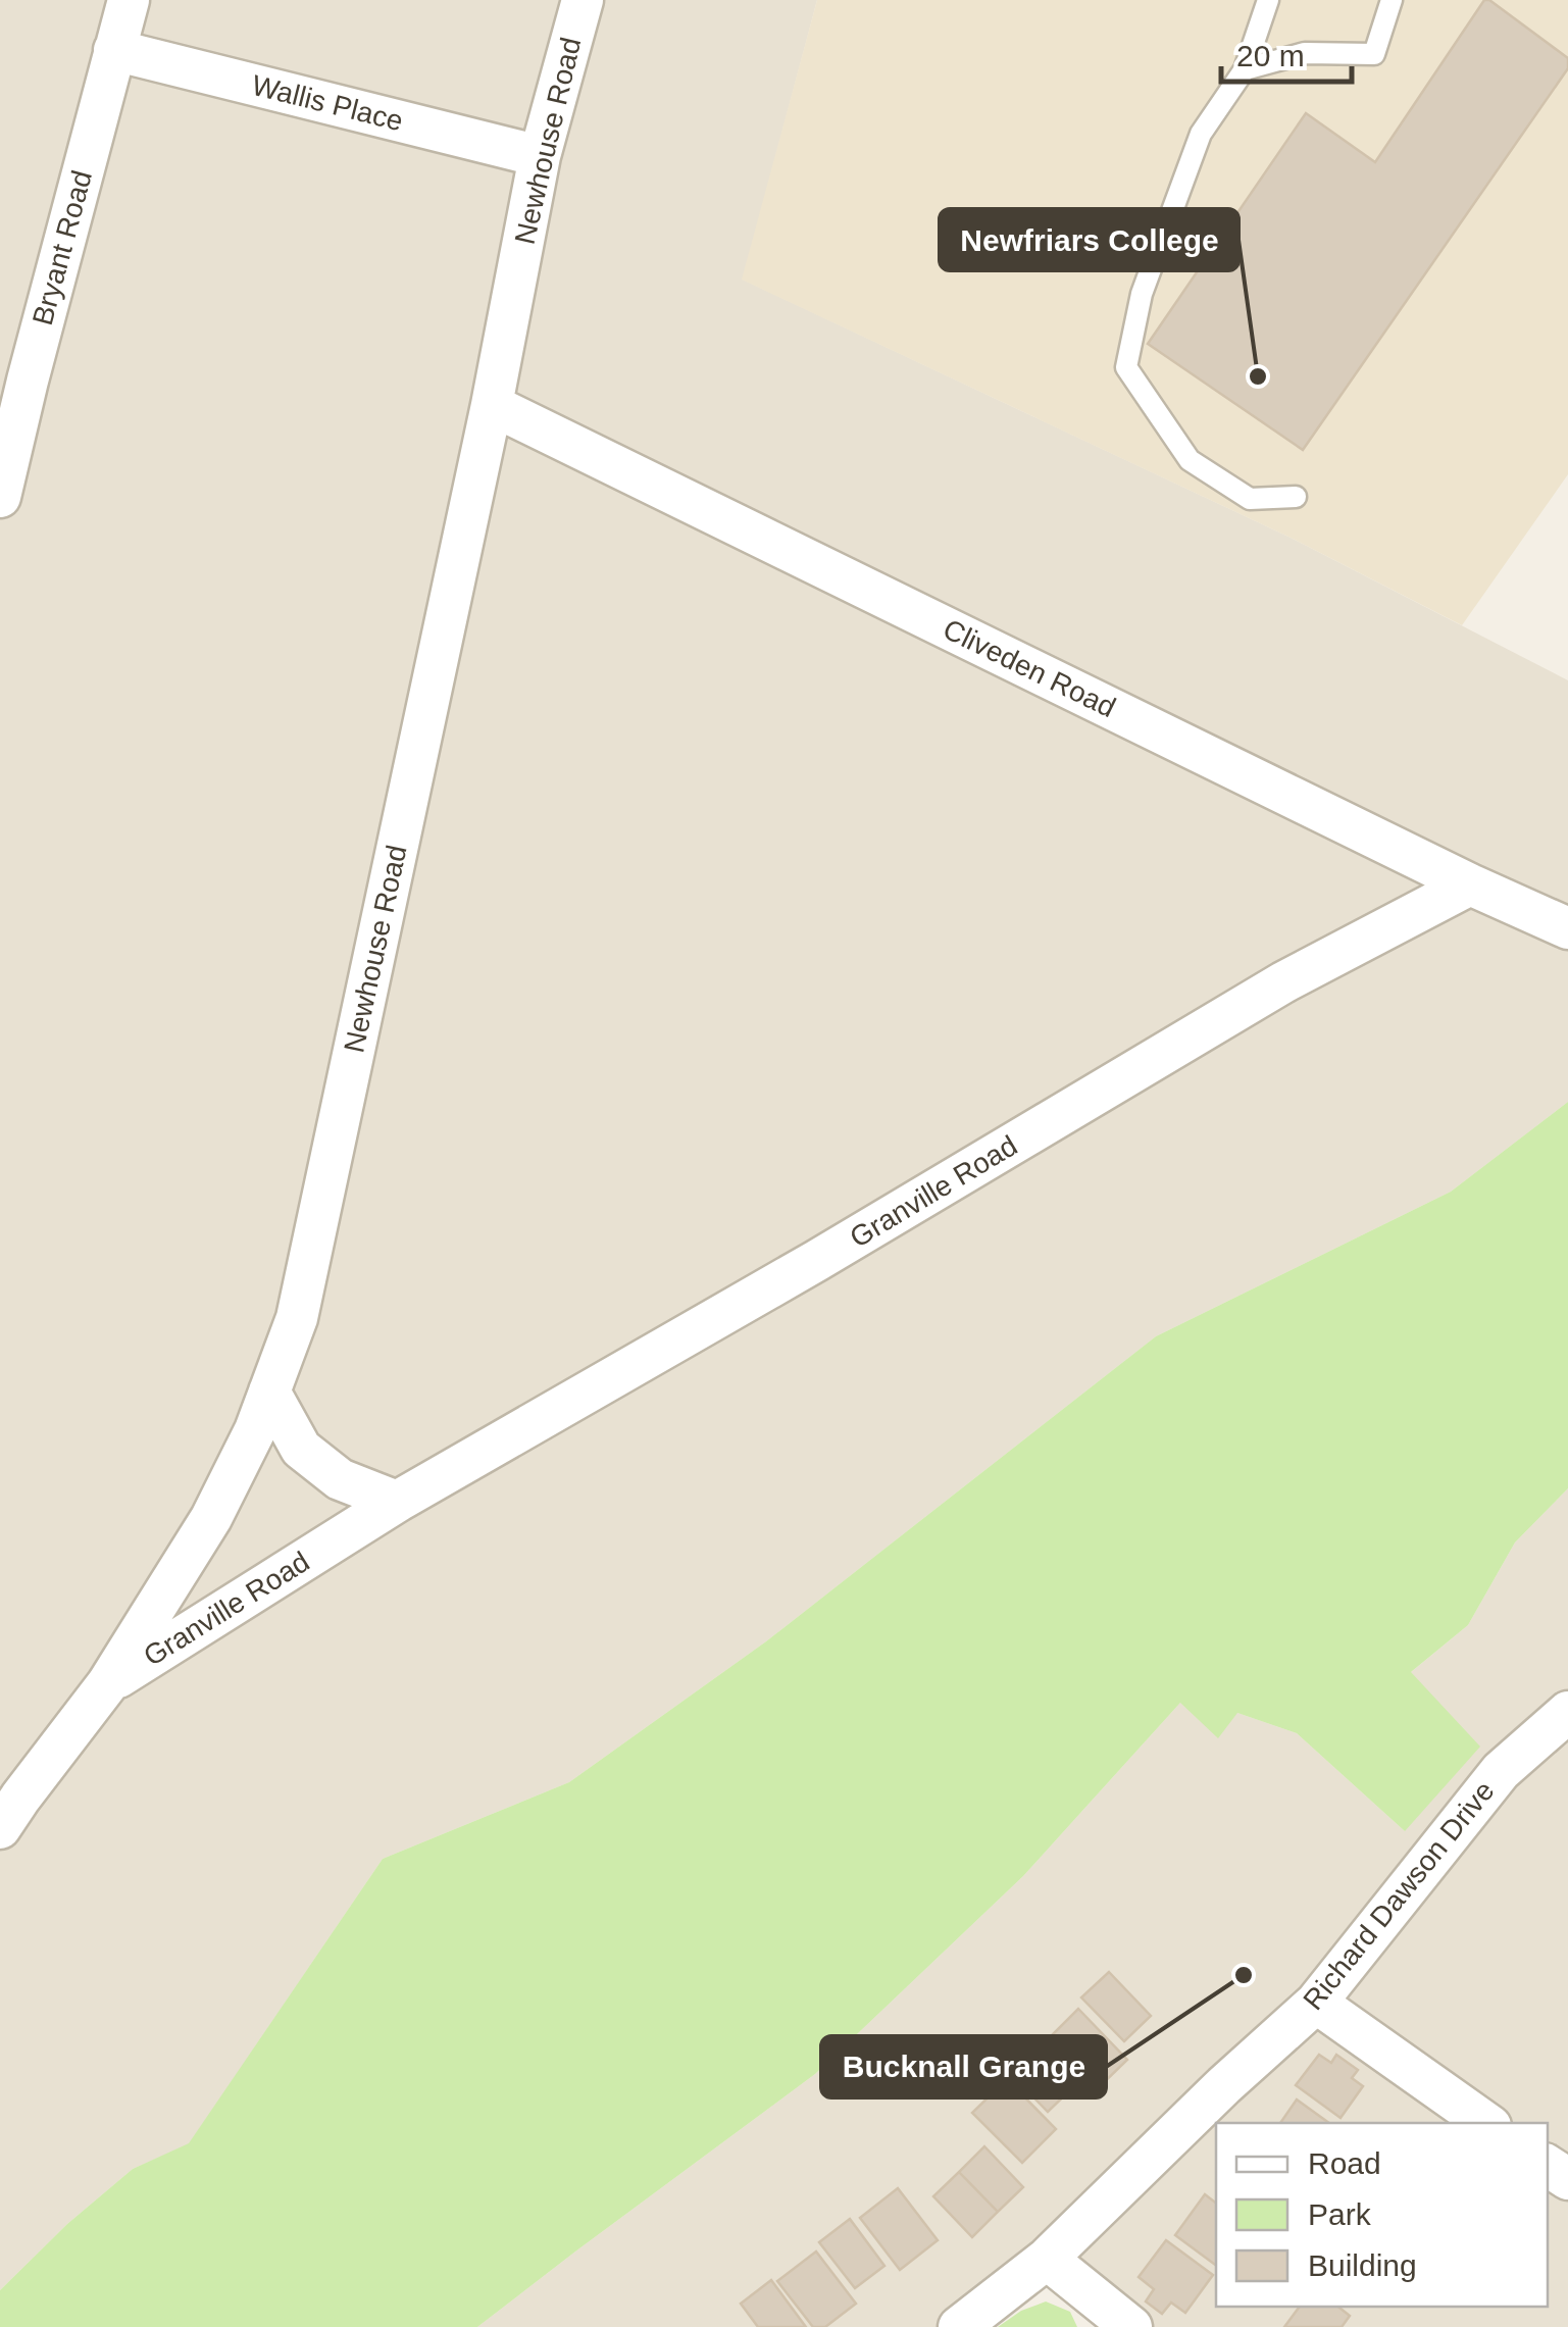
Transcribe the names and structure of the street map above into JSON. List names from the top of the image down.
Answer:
{
  "streets": {
    "street": [
      "Wallis Place",
      "Newhouse Road",
      "Bryant Road",
      "Cliveden Road",
      "Granville Road",
      "Richard Dawson Drive"
    ]
  },
  "crossings": [
    ["Wallis Place", "Newhouse Road"],
    ["Wallis Place", "Bryant Road"],
    ["Newhouse Road", "Cliveden Road"],
    ["Newhouse Road", "Granville Road"],
    ["Cliveden Road", "Granville Road"]
  ],
  "places": ["Newfriars College", "Bucknall Grange"],
  "legend": ["Road", "Park", "Building"],
  "scale_bar": "20 m"
}
